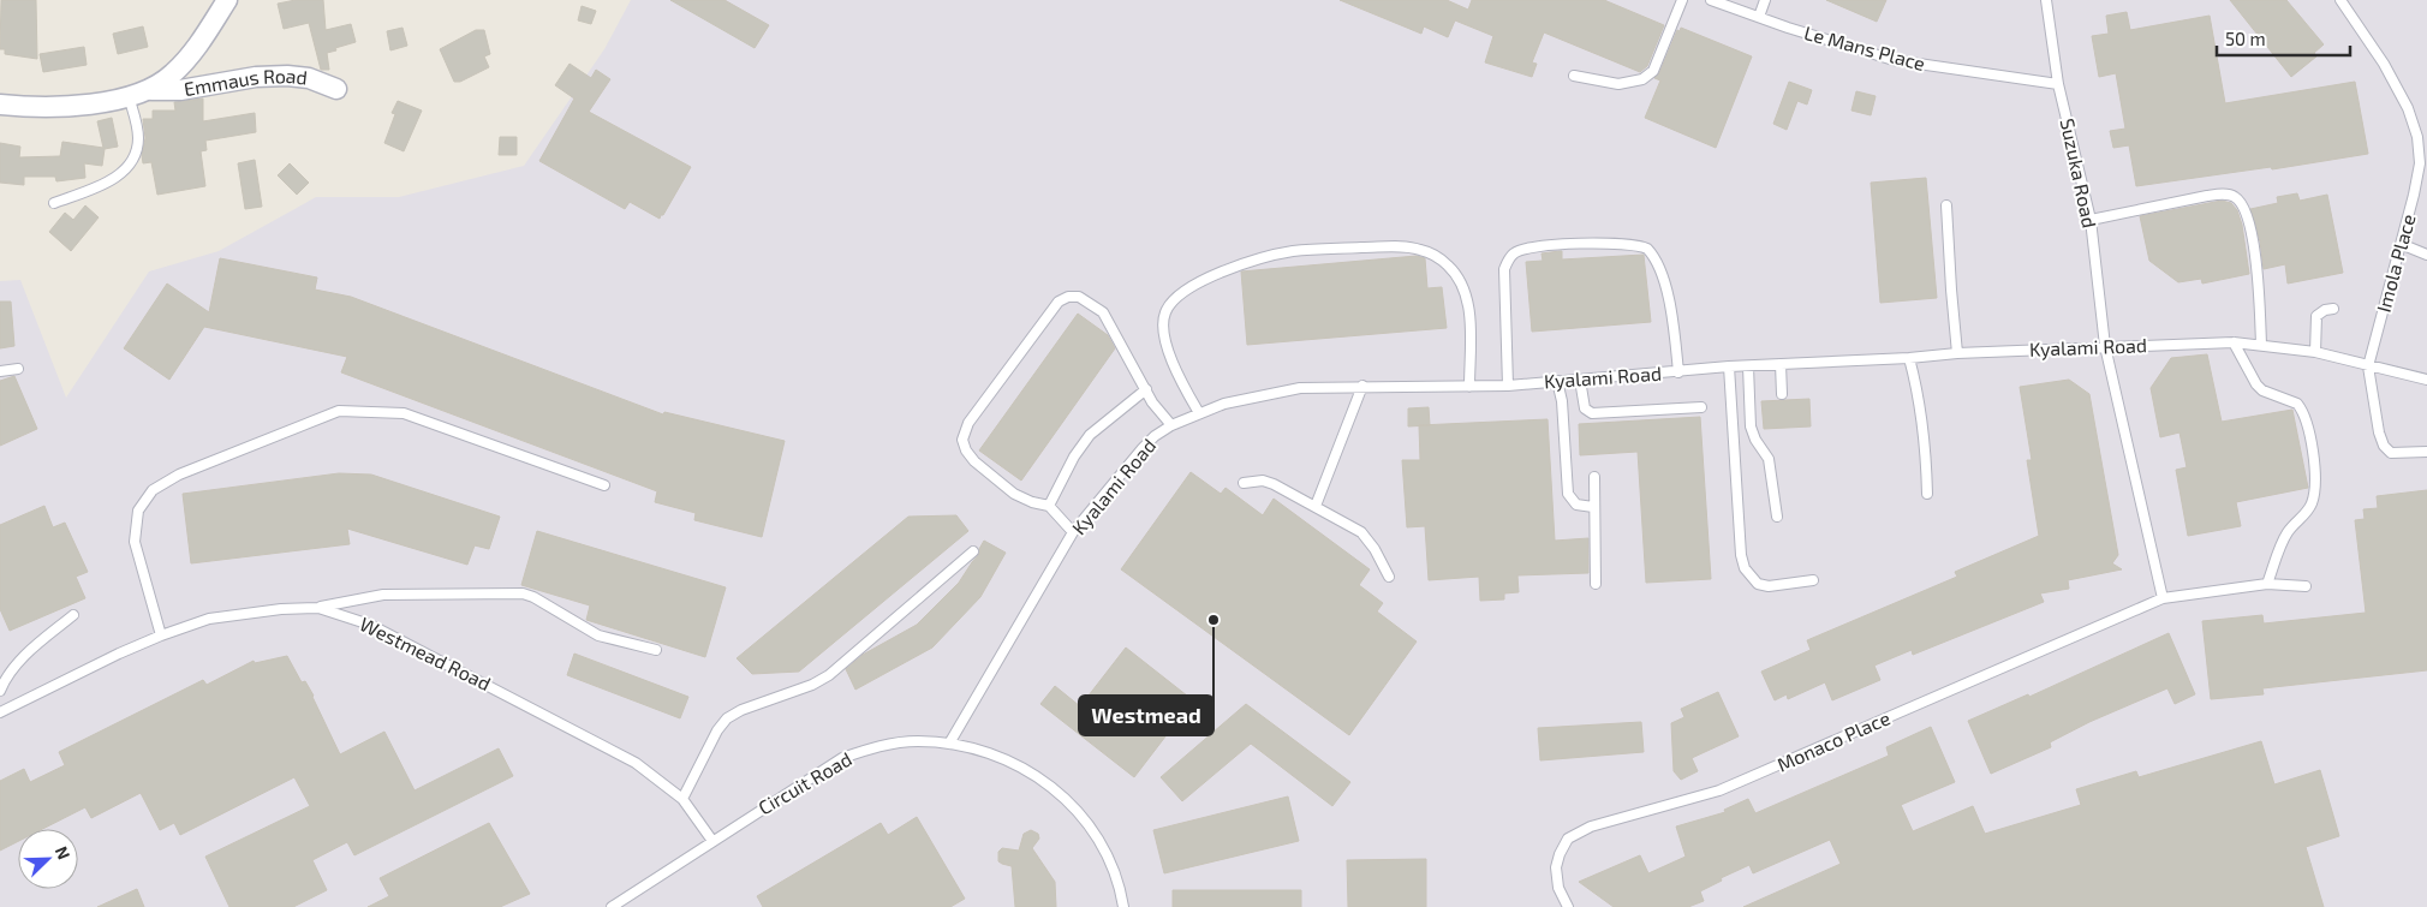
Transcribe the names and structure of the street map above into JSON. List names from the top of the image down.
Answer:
{
  "streets": {
    "street": ["Emmaus Road"],
    "lane": [
      "Le Mans Place",
      "Suzuka Road",
      "Imola Place",
      "Kyalami Road",
      "Westmead Road",
      "Monaco Place",
      "Circuit Road"
    ]
  },
  "crossings": [
    ["Le Mans Place", "Suzuka Road"],
    ["Suzuka Road", "Kyalami Road"],
    ["Imola Place", "Kyalami Road"],
    ["Kyalami Road", "Circuit Road"],
    ["Westmead Road", "Circuit Road"]
  ],
  "places": ["Westmead"],
  "scale_bar": "50 m",
  "north": "top right"
}
